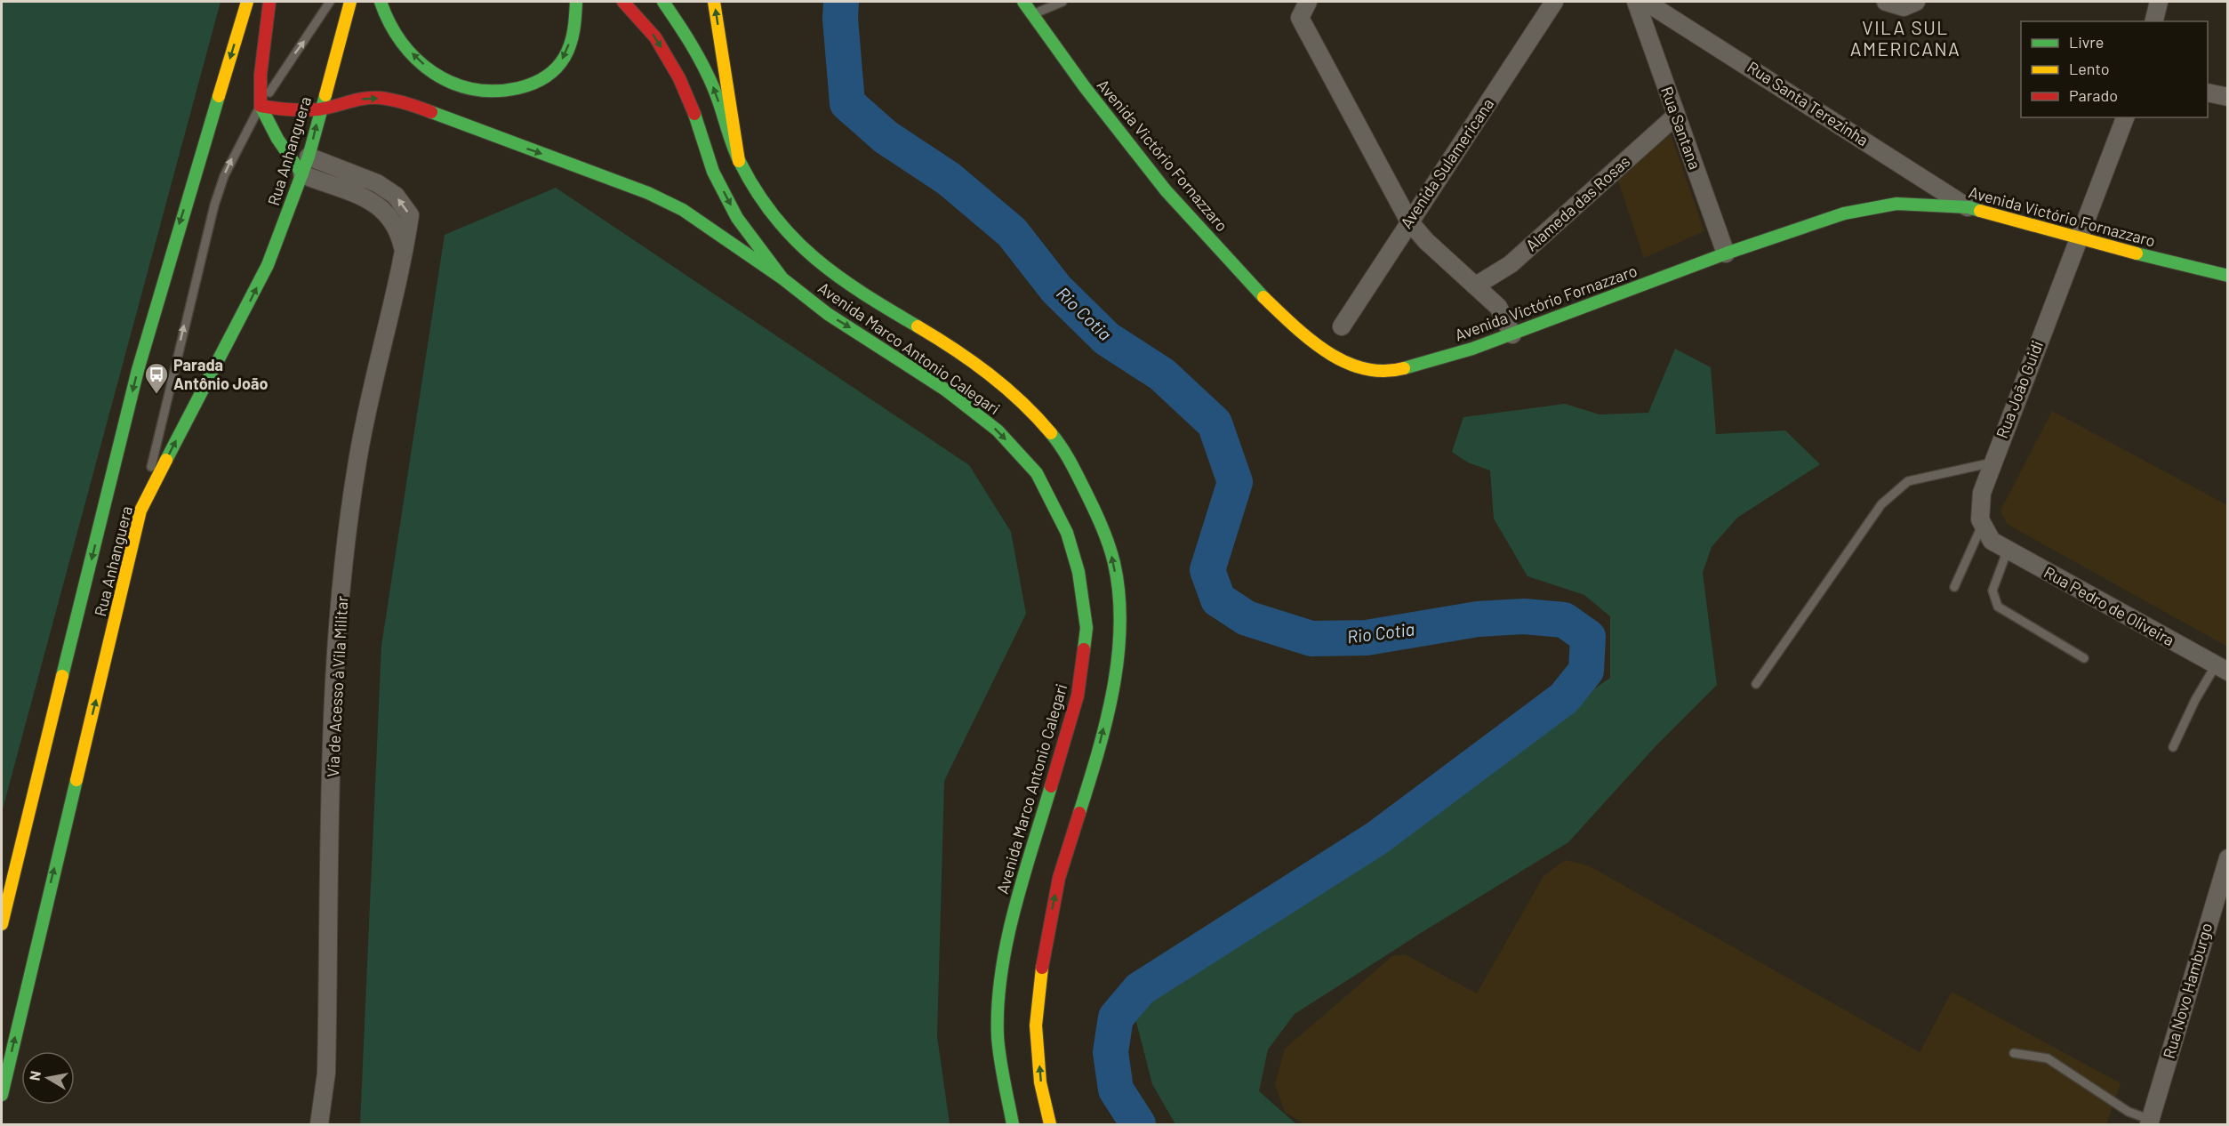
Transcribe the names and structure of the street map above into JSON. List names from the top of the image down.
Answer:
{
  "streets": {
    "main road": ["Rua Anhanguera", "Avenida Victório Fornazzaro", "Avenida Marco Antonio Calegari"],
    "street": [
      "Rua Santa Terezinha",
      "Rua Santana",
      "Avenida Sulamericana",
      "Alameda das Rosas",
      "Rua João Guidi",
      "Rua Pedro de Oliveira",
      "Via de Acesso à Vila Militar",
      "Rua Novo Hamburgo"
    ]
  },
  "crossings": [
    ["Rua Santa Terezinha", "Avenida Victório Fornazzaro"],
    ["Rua Santana", "Avenida Victório Fornazzaro"],
    ["Rua Santana", "Alameda das Rosas"],
    ["Rua Anhanguera", "Via de Acesso à Vila Militar"],
    ["Avenida Victório Fornazzaro", "Rua João Guidi"],
    ["Rua João Guidi", "Rua Pedro de Oliveira"]
  ],
  "districts": ["VILA SUL AMERICANA"],
  "water": ["Rio Cotia"],
  "places": {
    "bus stop": ["Parada Antônio João"]
  },
  "legend": ["Livre", "Lento", "Parado"],
  "north": "left"
}
